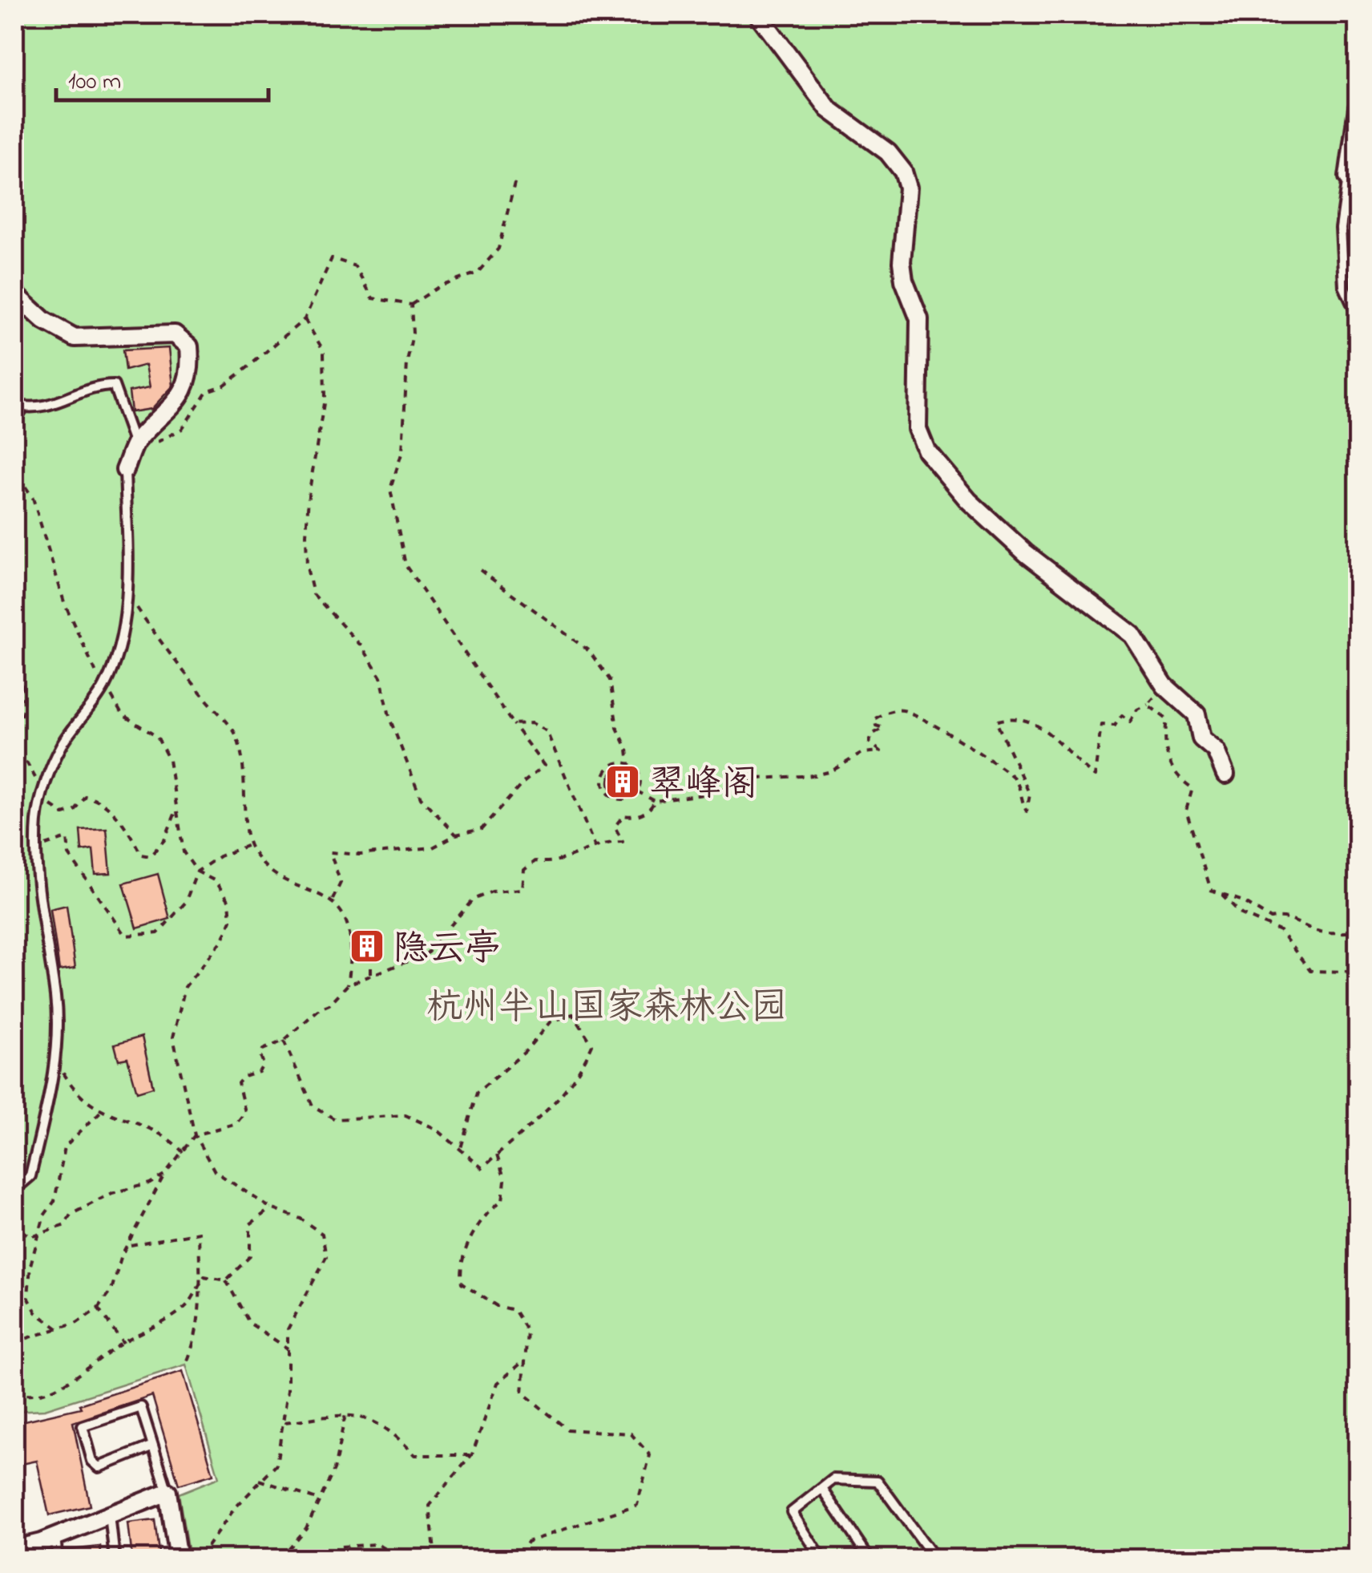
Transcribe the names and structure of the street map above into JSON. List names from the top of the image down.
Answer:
{
  "parks": ["杭州半山国家森林公园"],
  "places": {
    "building": ["翠峰阁", "隐云亭"]
  },
  "scale_bar": "100 m"
}
